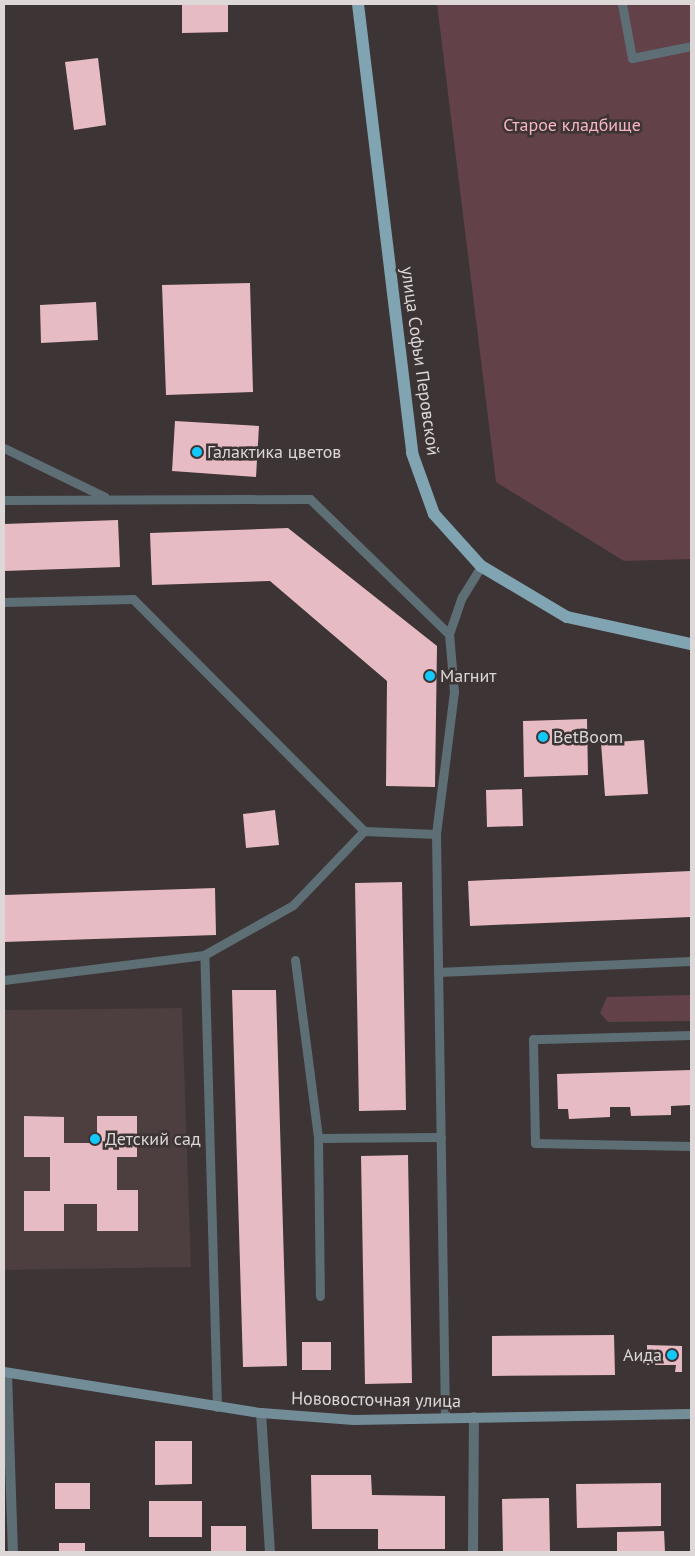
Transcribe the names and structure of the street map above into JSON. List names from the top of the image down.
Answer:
{
  "streets": {
    "main road": ["улица Софьи Перовской", "Нововосточная улица"]
  },
  "parks": ["Старое кладбище"],
  "places": [
    "Галактика цветов",
    "Магнит",
    "BetBoom",
    "Детский сад",
    "Аида"
  ]
}
